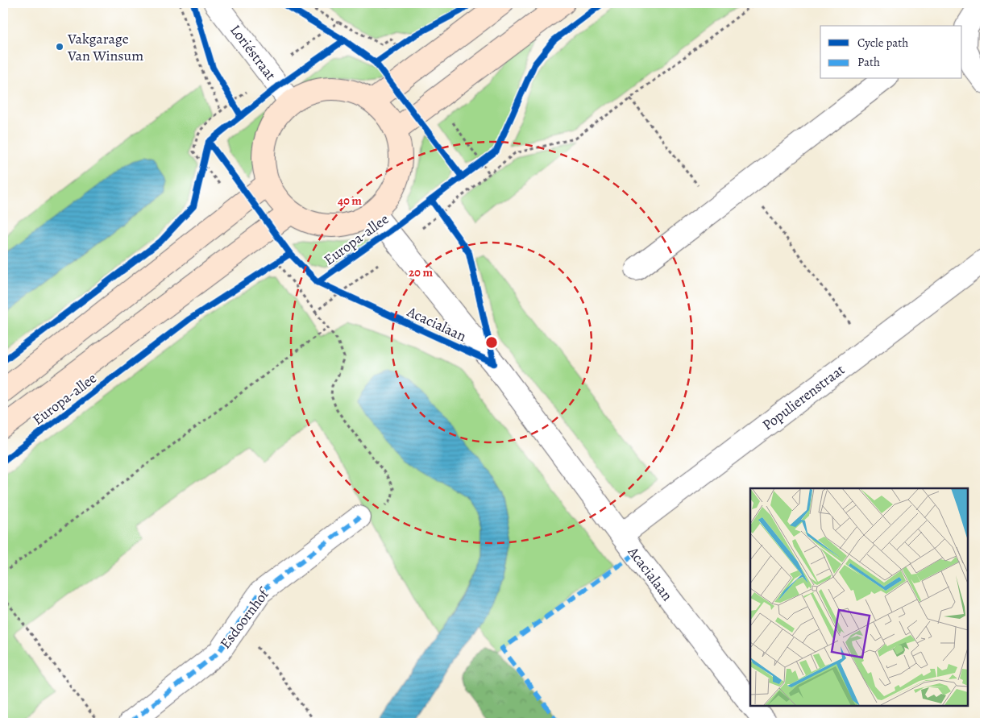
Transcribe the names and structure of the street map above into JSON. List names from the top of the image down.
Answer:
{
  "streets": {
    "main road": ["Europa-allee"],
    "street": [
      "Loriéstraat",
      "Acacialaan",
      "Populierenstraat",
      "Esdoornhof"
    ]
  },
  "crossings": [
    ["Loriéstraat", "Europa-allee"],
    ["Loriéstraat", "Acacialaan"],
    ["Europa-allee", "Acacialaan"],
    ["Acacialaan", "Populierenstraat"]
  ],
  "places": ["Vakgarage Van Winsum"],
  "legend": ["Cycle path", "Path"],
  "rings": ["40 m", "20 m"]
}
